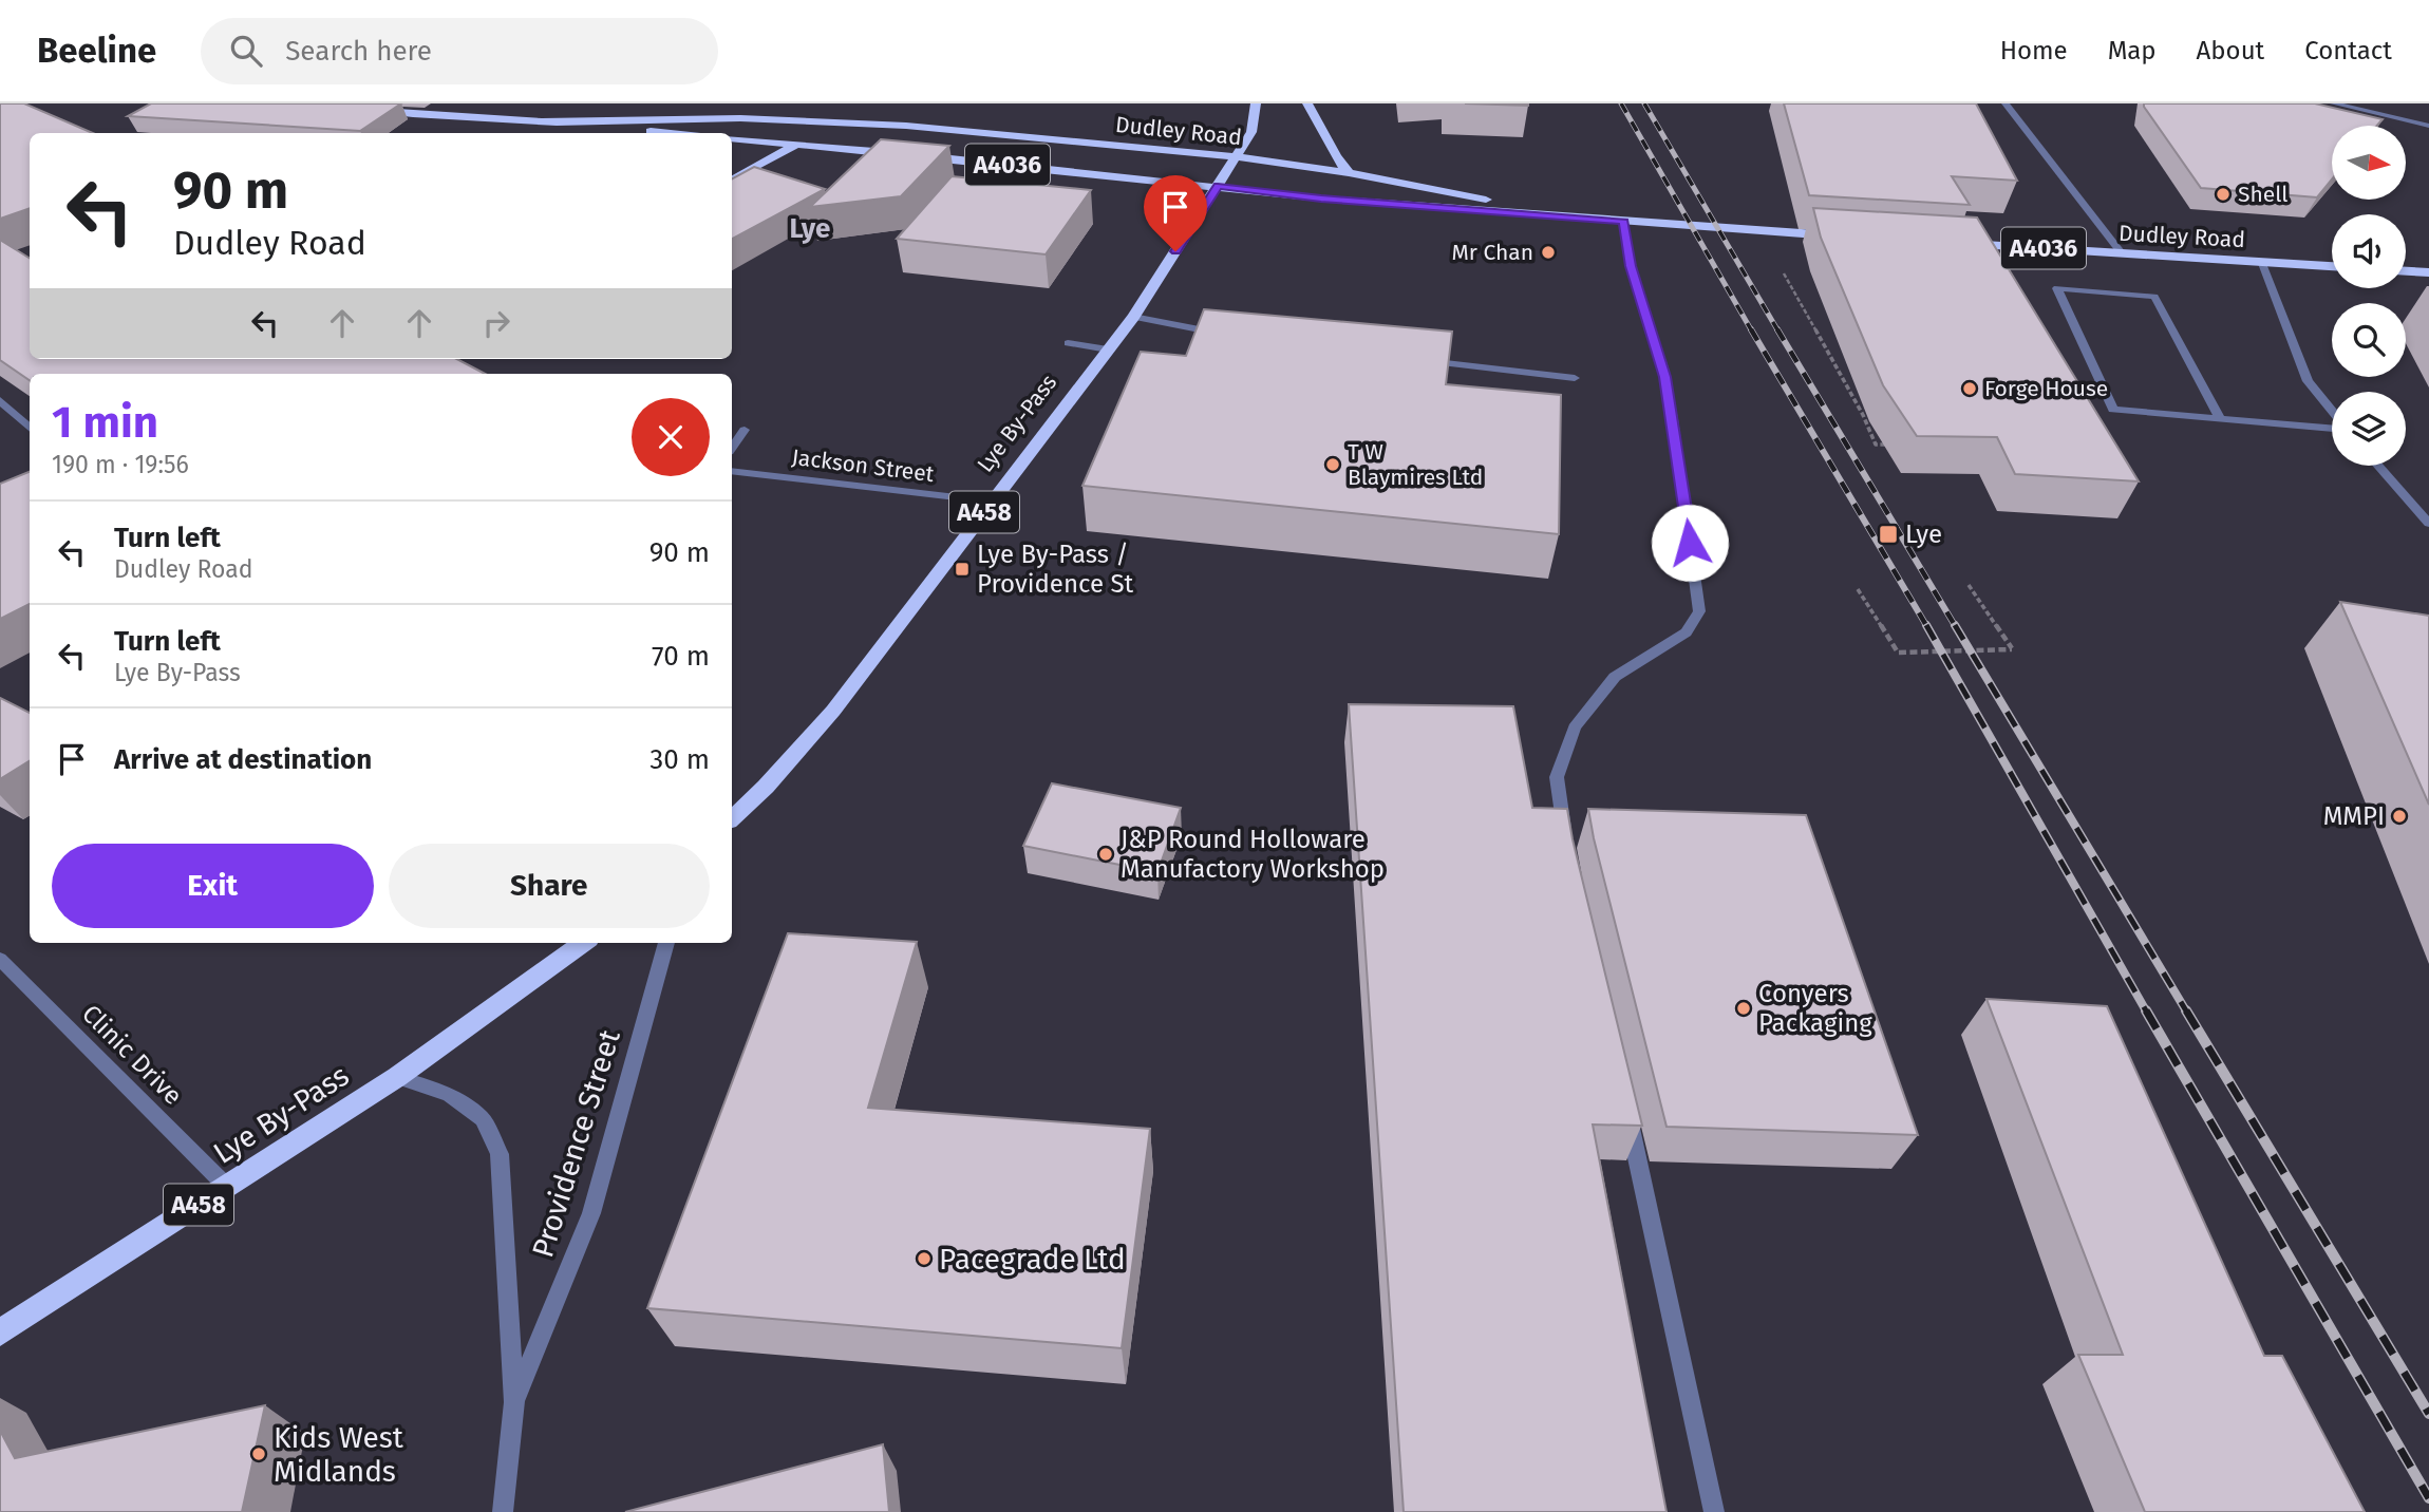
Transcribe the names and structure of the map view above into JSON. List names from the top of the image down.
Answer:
{
  "streets": {
    "highway": [
      "Dudley Road",
      "A4036",
      "Lye By-Pass",
      "A458"
    ],
    "street": ["Jackson Street", "Clinic Drive", "Providence Street"]
  },
  "crossings": [
    ["Dudley Road", "A4036"],
    ["Dudley Road", "Lye By-Pass"],
    ["Lye By-Pass", "Jackson Street"],
    ["Lye By-Pass", "Clinic Drive"],
    ["Lye By-Pass", "Providence Street"]
  ],
  "districts": ["Lye"],
  "places": {
    "other": [
      "Shell",
      "Mr Chan",
      "Forge House",
      "T W Blaymires Ltd",
      "MMPI",
      "J&P Round Holloware Manufactory Workshop",
      "Conyers Packaging",
      "Pacegrade Ltd",
      "Kids West Midlands"
    ],
    "transit": ["Lye", "Lye By-Pass / Providence St"]
  },
  "north": "right",
  "page": {
    "header": "Beeline",
    "search": "Search here",
    "nav": [
      "Home",
      "Map",
      "About",
      "Contact"
    ],
    "turn": ["90 m", "Dudley Road"],
    "heading": ["1 min", "190 m · 19:56"],
    "list": [
      {
        "name": "Turn left",
        "note": "Dudley Road",
        "value": "90 m"
      },
      {
        "name": "Turn left",
        "note": "Lye By-Pass",
        "value": "70 m"
      },
      {
        "name": "Arrive at destination",
        "value": "30 m"
      }
    ],
    "buttons": ["Exit", "Share"]
  }
}
